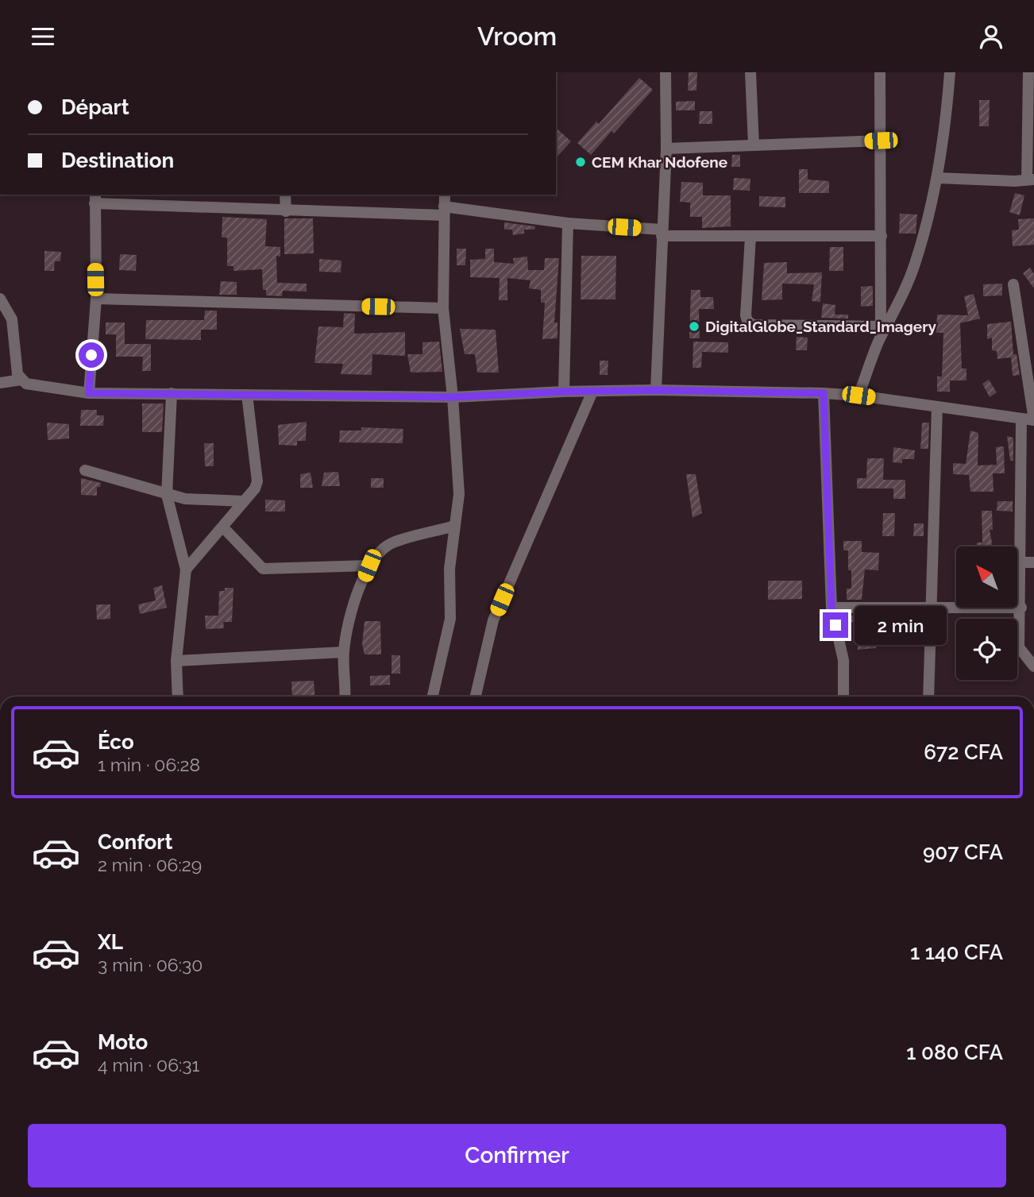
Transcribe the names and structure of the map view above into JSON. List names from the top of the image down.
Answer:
{
  "places": ["CEM Khar Ndofene", "DigitalGlobe_Standard_Imagery"],
  "north": "top left",
  "page": {
    "header": "Vroom",
    "banner": ["Départ", "Destination"],
    "bubble": "2 min",
    "list": [
      {
        "name": "Éco",
        "note": "1 min · 06:28",
        "value": "672 CFA"
      },
      {
        "name": "Confort",
        "note": "2 min · 06:29",
        "value": "907 CFA"
      },
      {
        "name": "XL",
        "note": "3 min · 06:30",
        "value": "1 140 CFA"
      },
      {
        "name": "Moto",
        "note": "4 min · 06:31",
        "value": "1 080 CFA"
      }
    ],
    "buttons": "Confirmer"
  }
}
